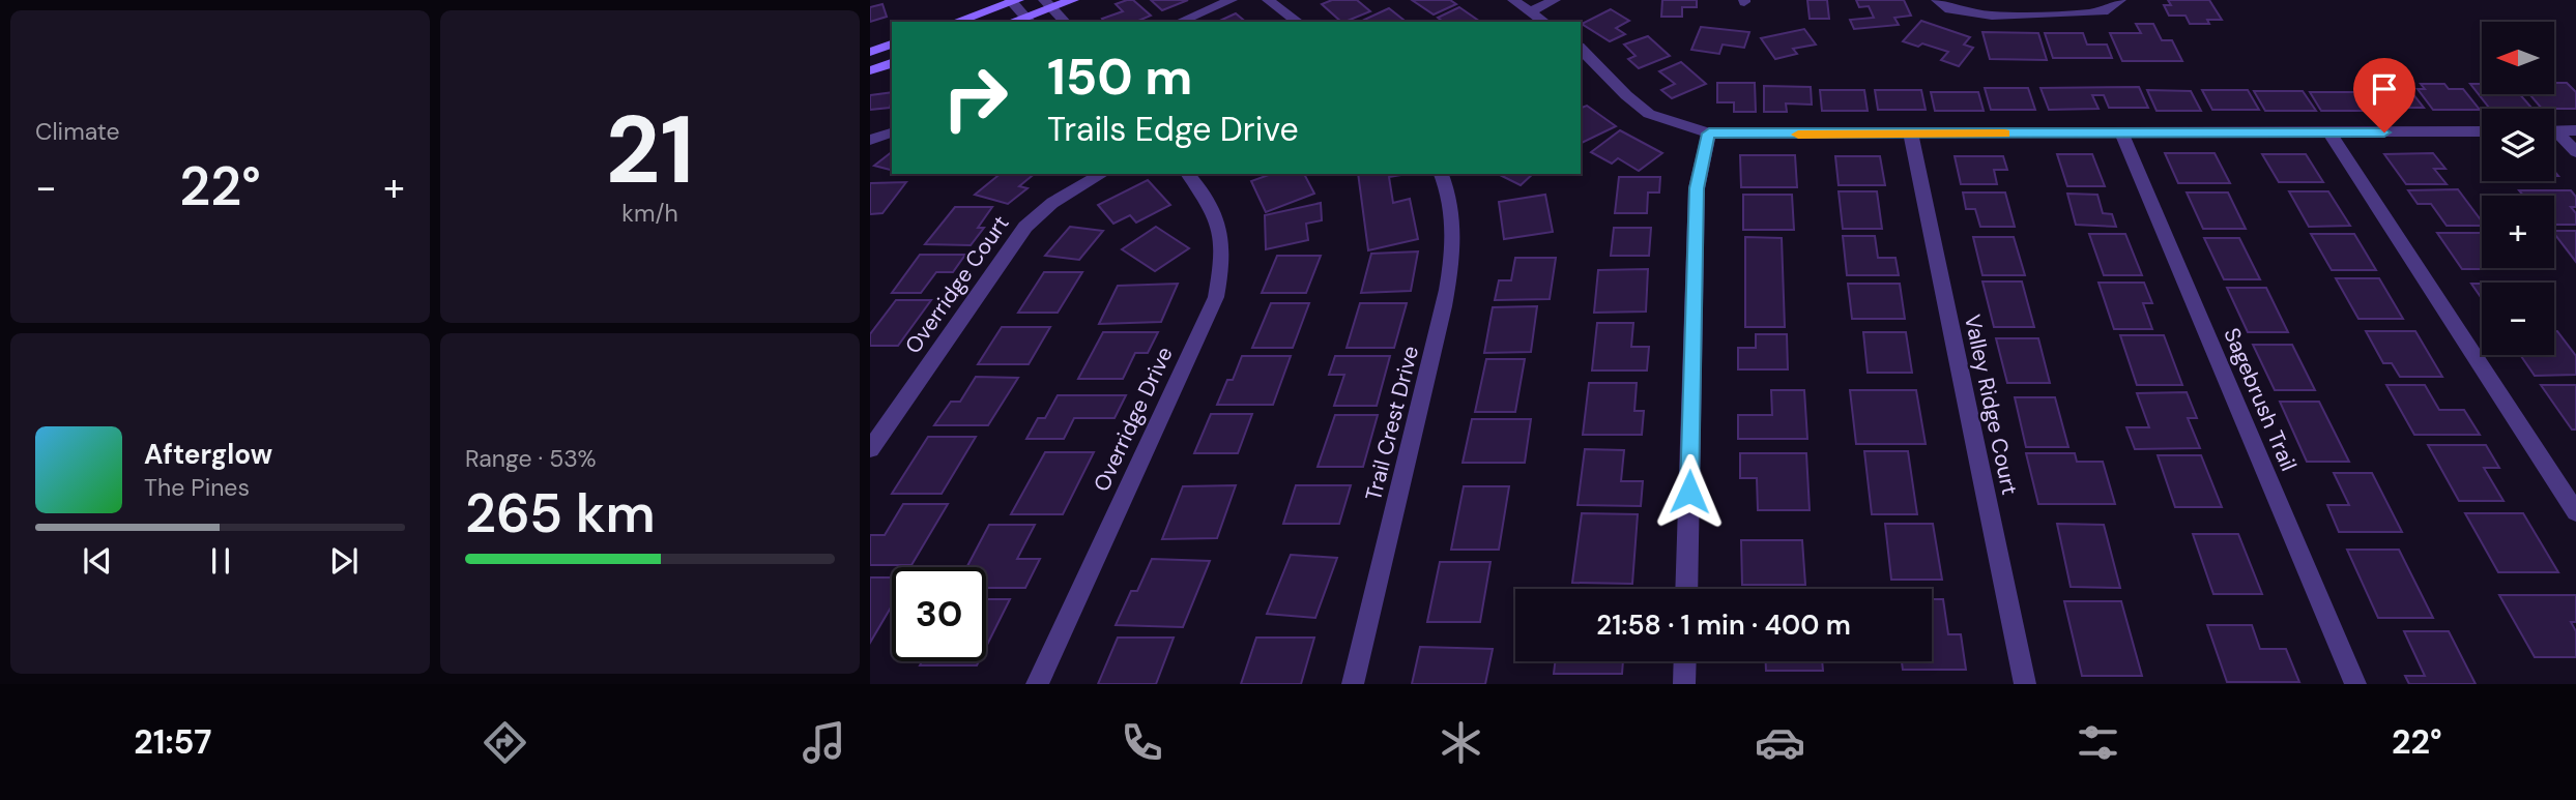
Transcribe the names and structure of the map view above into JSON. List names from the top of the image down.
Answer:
{
  "streets": {
    "street": [
      "Overridge Court",
      "Sagebrush Trail",
      "Valley Ridge Court",
      "Overridge Drive",
      "Trail Crest Drive"
    ]
  },
  "north": "left",
  "page": {
    "tile": [
      "Climate",
      ["21", "km/h"],
      ["Range · 53%", "265 km"]
    ],
    "map_buttons": ["+", "−"],
    "turn": ["150 m", "Trails Edge Drive"],
    "heat": ["−", "22°", "+"],
    "song": ["Afterglow", "The Pines"],
    "limit": "30",
    "trip": "21:58 · 1 min · 400 m",
    "tabs": ["21:57", "22°"]
  }
}
